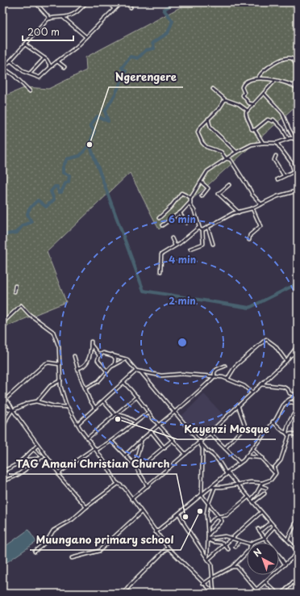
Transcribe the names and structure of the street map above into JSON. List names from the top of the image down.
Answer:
{
  "places": [
    "Ngerengere",
    "Kayenzi Mosque",
    "Muungano primary school",
    "TAG Amani Christian Church"
  ],
  "scale_bar": "200 m",
  "north": "top left",
  "rings": ["6 min", "4 min", "2 min"]
}
